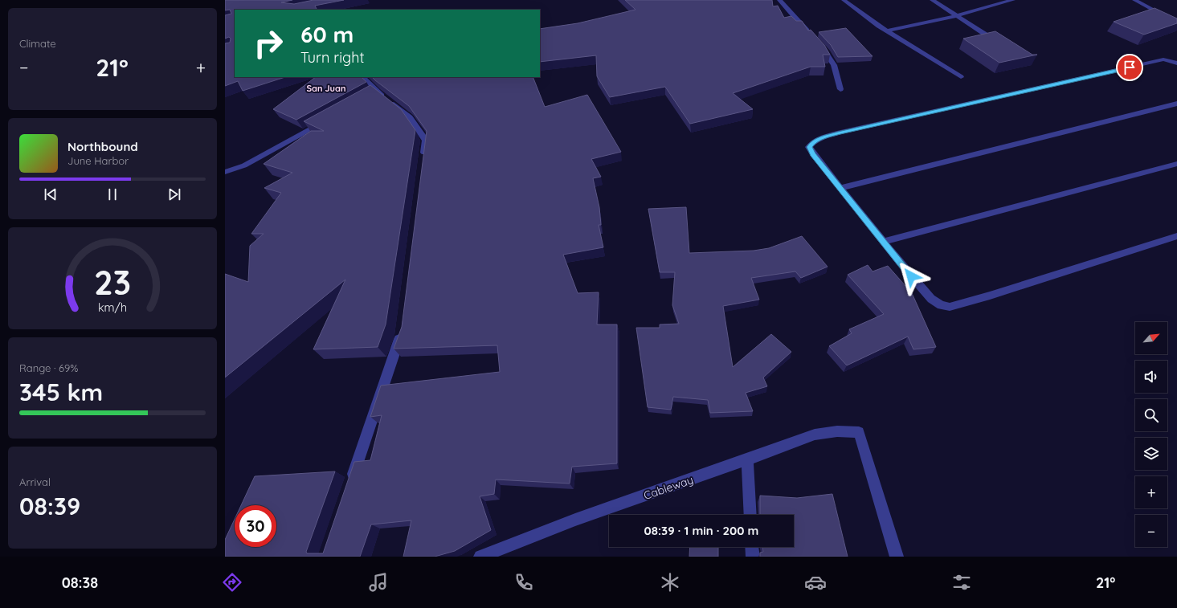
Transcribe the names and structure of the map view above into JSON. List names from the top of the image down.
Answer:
{
  "streets": {
    "street": ["Cableway"]
  },
  "districts": ["San Juan"],
  "north": "top right",
  "page": {
    "tile": [
      "Climate",
      ["Range · 69%", "345 km"],
      ["Arrival", "08:39"]
    ],
    "turn": ["60 m", "Turn right"],
    "heat": ["−", "21°", "+"],
    "song": ["Northbound", "June Harbor"],
    "map_buttons": ["+", "−"],
    "limit": "30",
    "trip": "08:39 · 1 min · 200 m",
    "tabs": ["08:38", "21°"],
    "gauge": ["23", "km/h"]
  }
}
